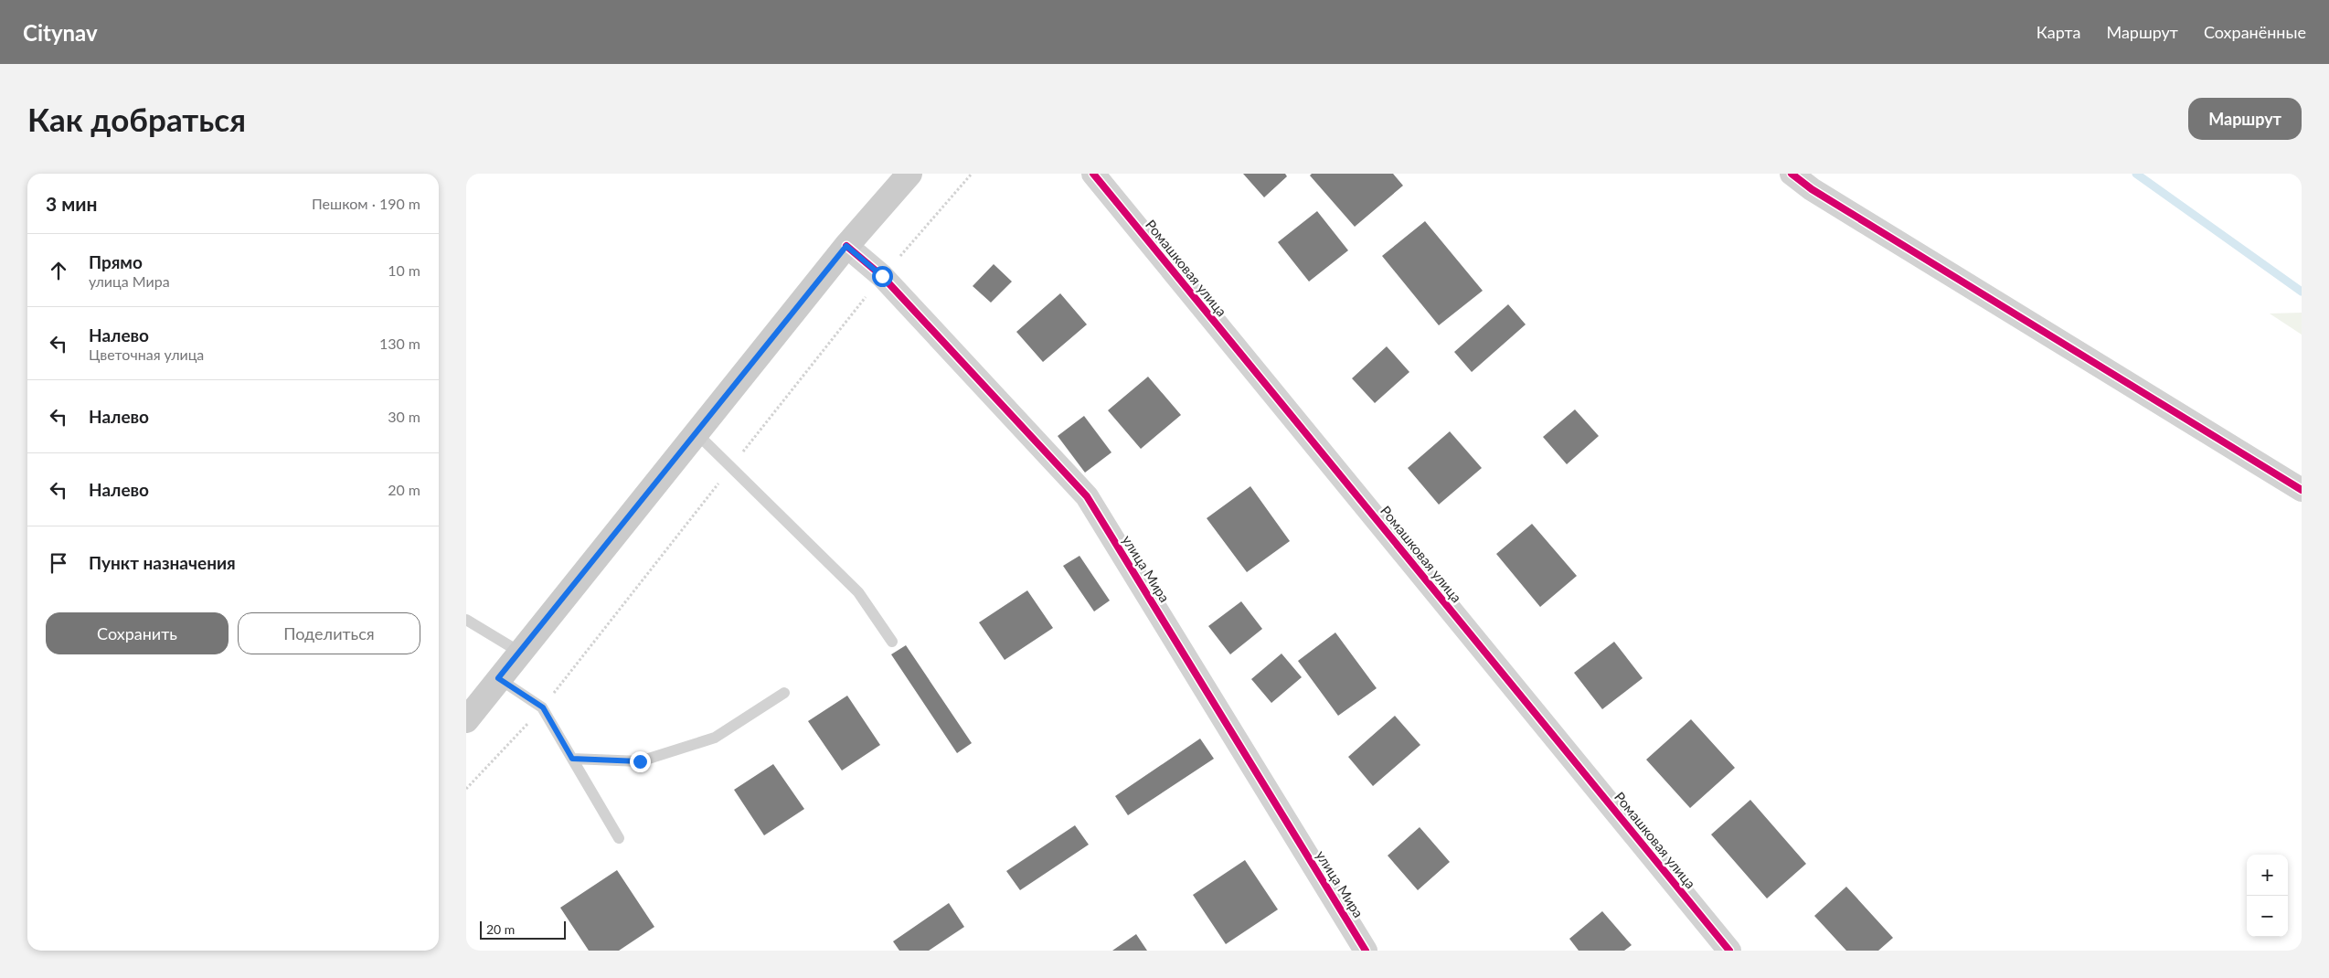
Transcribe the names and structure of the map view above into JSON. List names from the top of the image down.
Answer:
{
  "streets": {
    "street": ["Ромашковая улица", "улица Мира"]
  },
  "scale_bar": "20 m",
  "page": {
    "header": "Citynav",
    "nav": ["Карта", "Маршрут", "Сохранённые"],
    "buttons": [
      "Маршрут",
      ["Сохранить", "Поделиться"]
    ],
    "title": "Как добраться",
    "heading": ["3 мин", "Пешком · 190 m"],
    "list": [
      ["Прямо", "улица Мира", "10 m"],
      ["Налево", "Цветочная улица", "130 m"],
      ["Налево", "30 m"],
      ["Налево", "20 m"],
      "Пункт назначения"
    ],
    "map_buttons": ["+", "−"],
    "scale": "20 m"
  }
}
